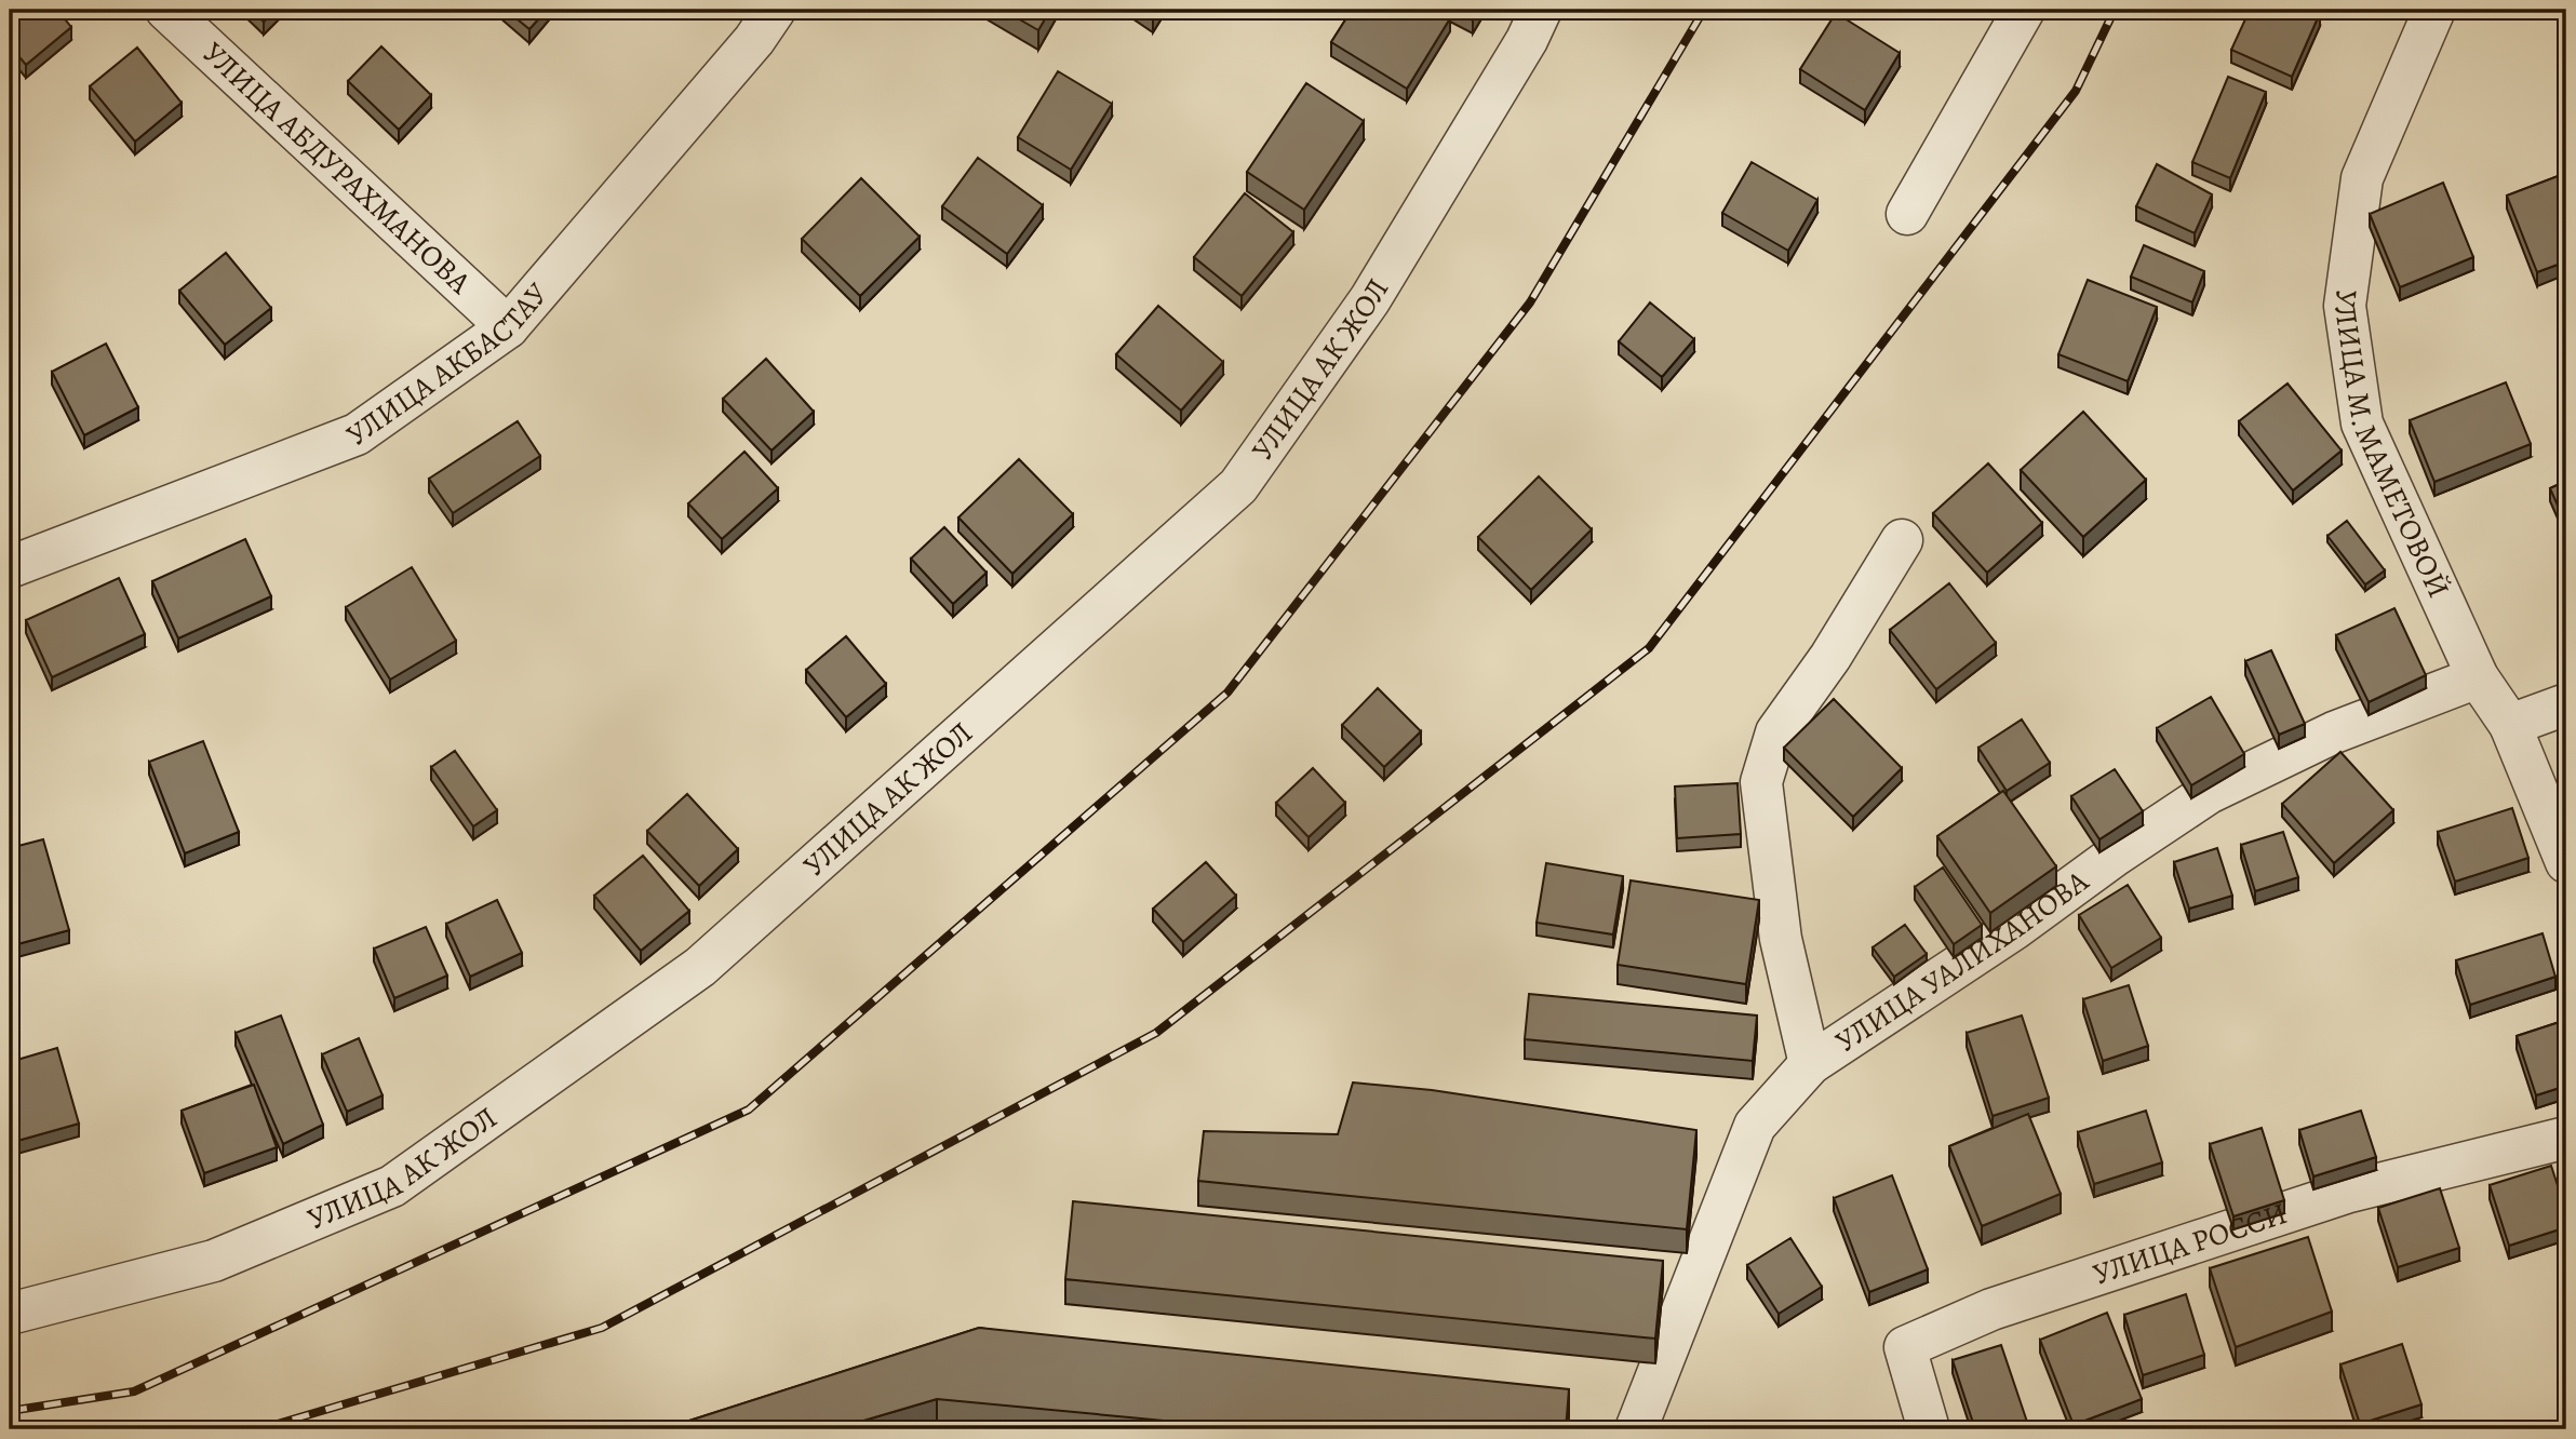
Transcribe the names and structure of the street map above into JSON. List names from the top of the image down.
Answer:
{
  "streets": {
    "street": [
      "УЛИЦА АБДУРАХМАНОВА",
      "УЛИЦА АКБАСТАУ",
      "УЛИЦА АК ЖОЛ",
      "УЛИЦА М.МАМЕТОВОЙ",
      "УЛИЦА УАЛИХАНОВА",
      "УЛИЦА РОССИ"
    ]
  },
  "crossings": [
    ["УЛИЦА АБДУРАХМАНОВА", "УЛИЦА АКБАСТАУ"],
    ["УЛИЦА М.МАМЕТОВОЙ", "УЛИЦА УАЛИХАНОВА"]
  ]
}
